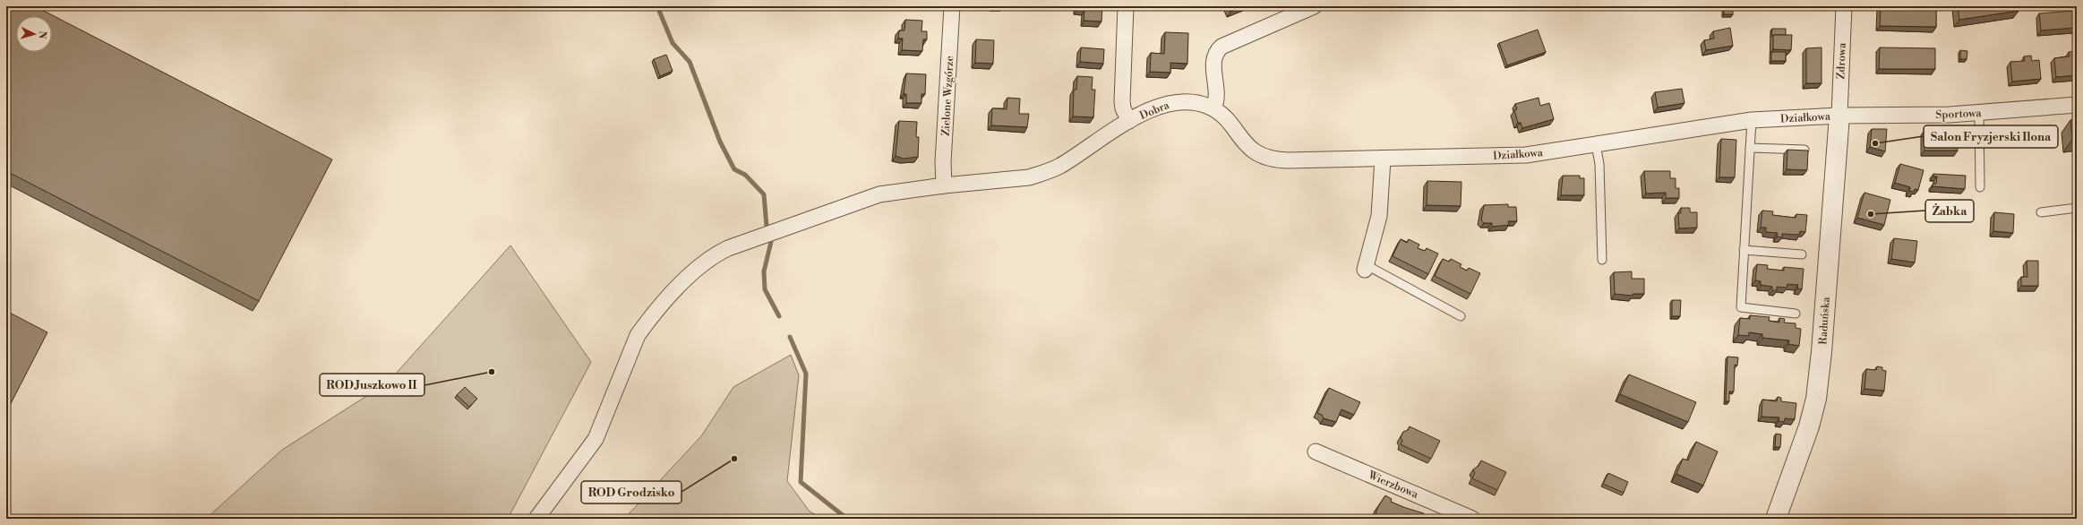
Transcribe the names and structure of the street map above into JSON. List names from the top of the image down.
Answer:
{
  "streets": {
    "street": [
      "Zdrowa",
      "Zielone Wzgórze",
      "Dobra",
      "Sportowa",
      "Działkowa",
      "Raduńska",
      "Wierzbowa"
    ]
  },
  "crossings": [
    ["Zdrowa", "Sportowa"],
    ["Zdrowa", "Działkowa"],
    ["Zdrowa", "Raduńska"],
    ["Zielone Wzgórze", "Dobra"],
    ["Dobra", "Działkowa"],
    ["Sportowa", "Działkowa"],
    ["Sportowa", "Raduńska"],
    ["Działkowa", "Raduńska"]
  ],
  "places": [
    "Salon Fryzjerski Ilona",
    "Żabka",
    "ROD Juszkowo II",
    "ROD Grodzisko"
  ],
  "north": "right"
}
